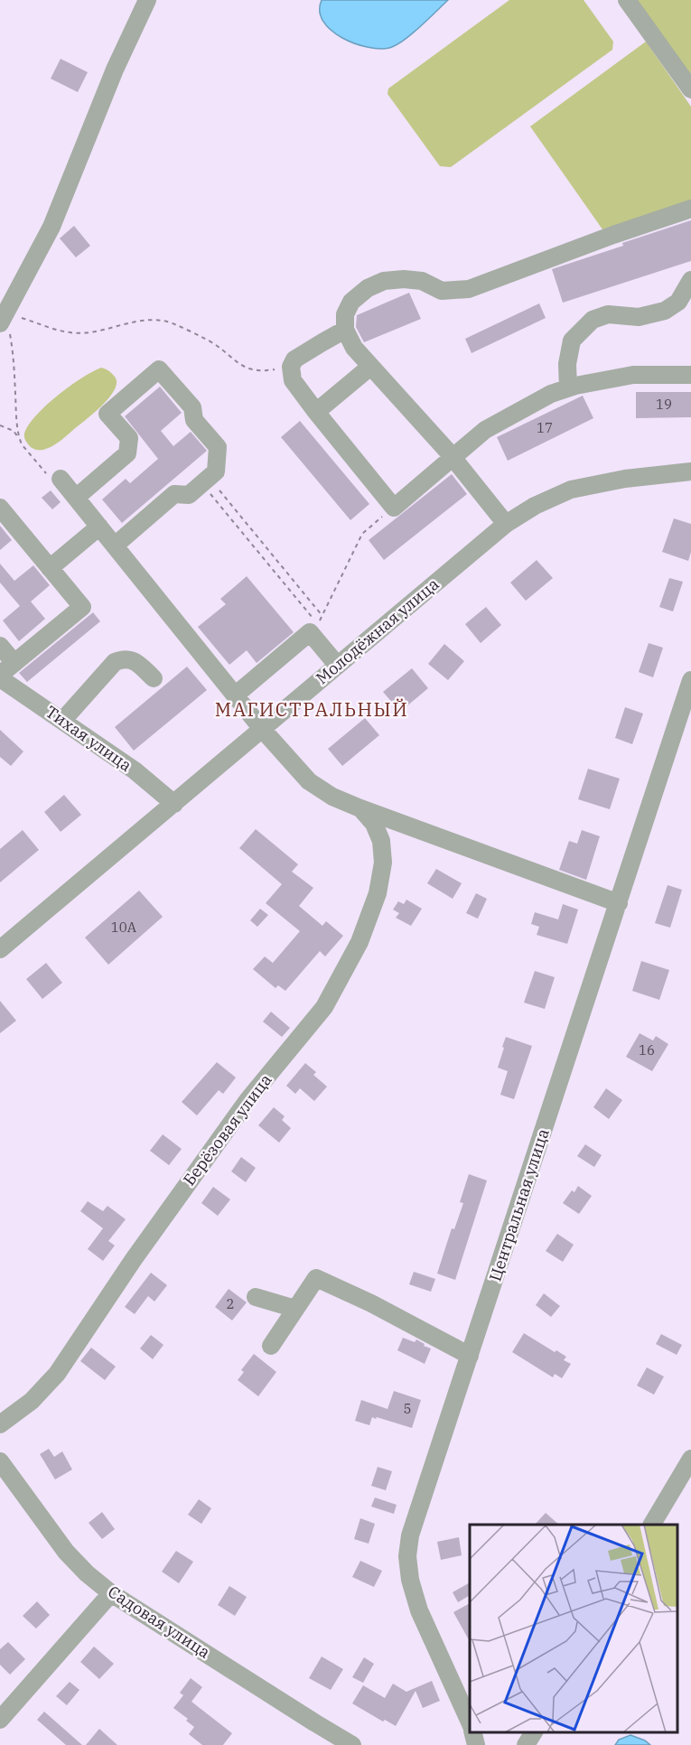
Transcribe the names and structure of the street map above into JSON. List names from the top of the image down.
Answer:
{
  "streets": {
    "street": [
      "Молодёжная улица",
      "Тихая улица",
      "Берёзовая улица",
      "Центральная улица",
      "Садовая улица"
    ]
  },
  "crossings": [
    ["Молодёжная улица", "Тихая улица"]
  ],
  "districts": ["МАГИСТРАЛЬНЫЙ"],
  "house_numbers": [
    "19",
    "17",
    "10А",
    "16",
    "2",
    "5"
  ]
}
